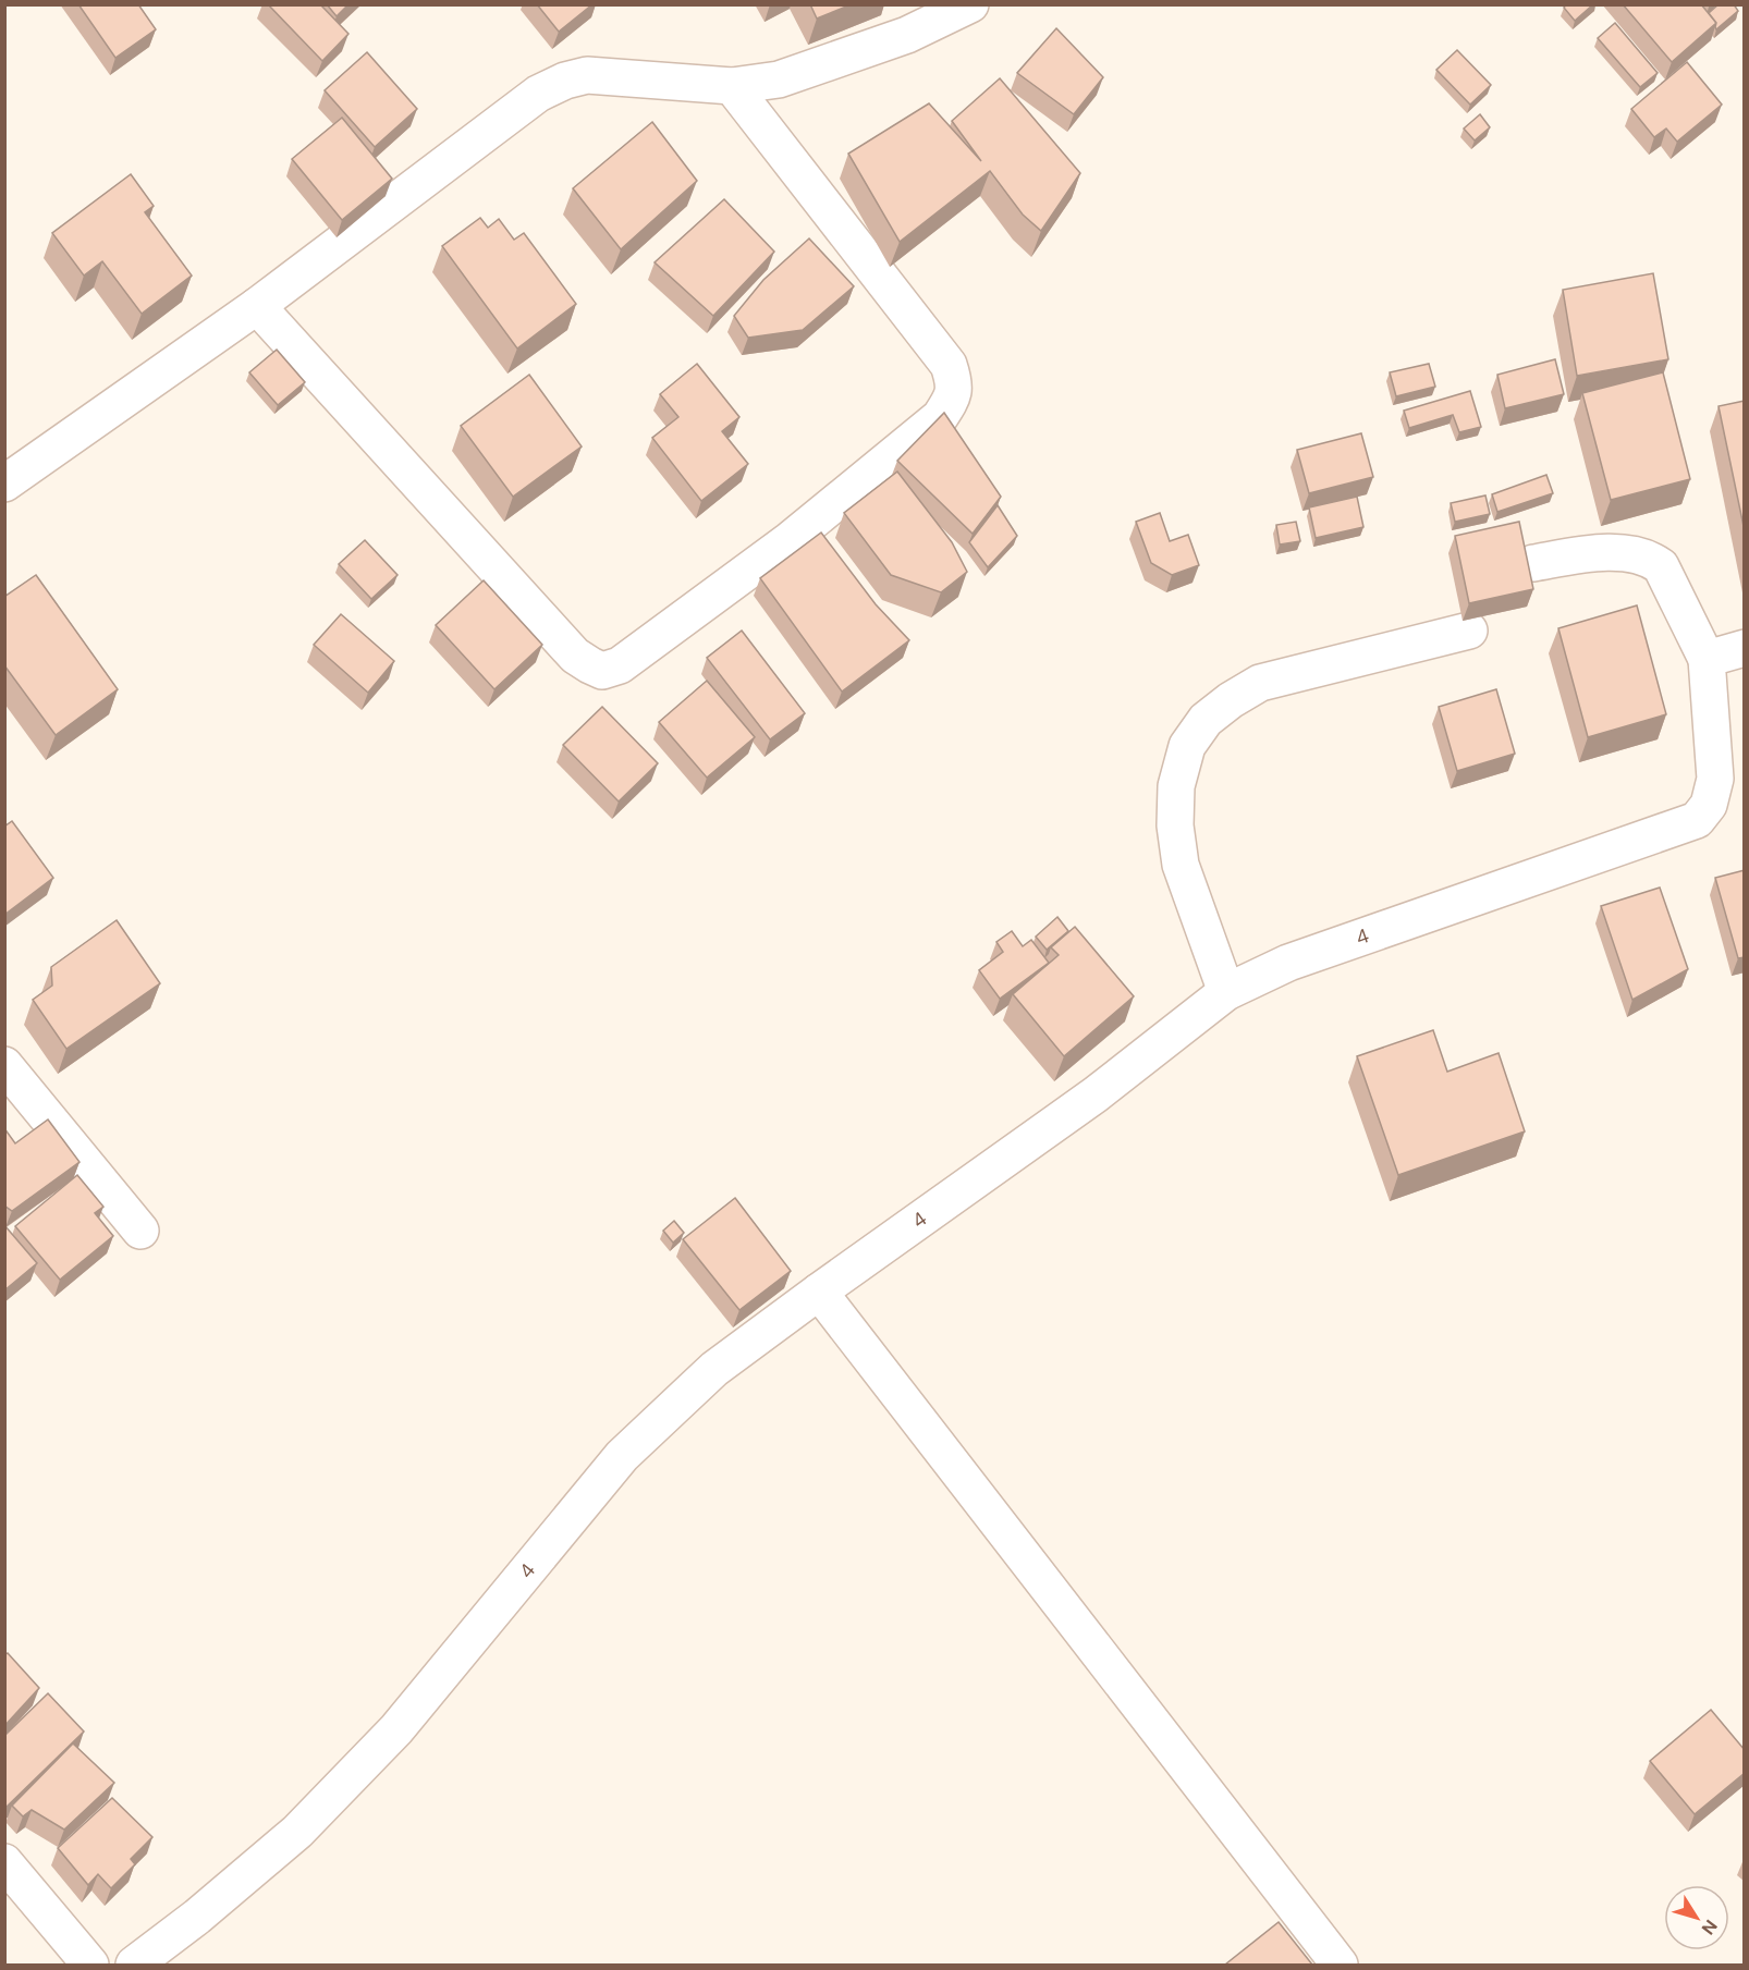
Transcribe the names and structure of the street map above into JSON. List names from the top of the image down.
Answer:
{
  "streets": {
    "street": ["4"]
  },
  "north": "bottom right"
}
